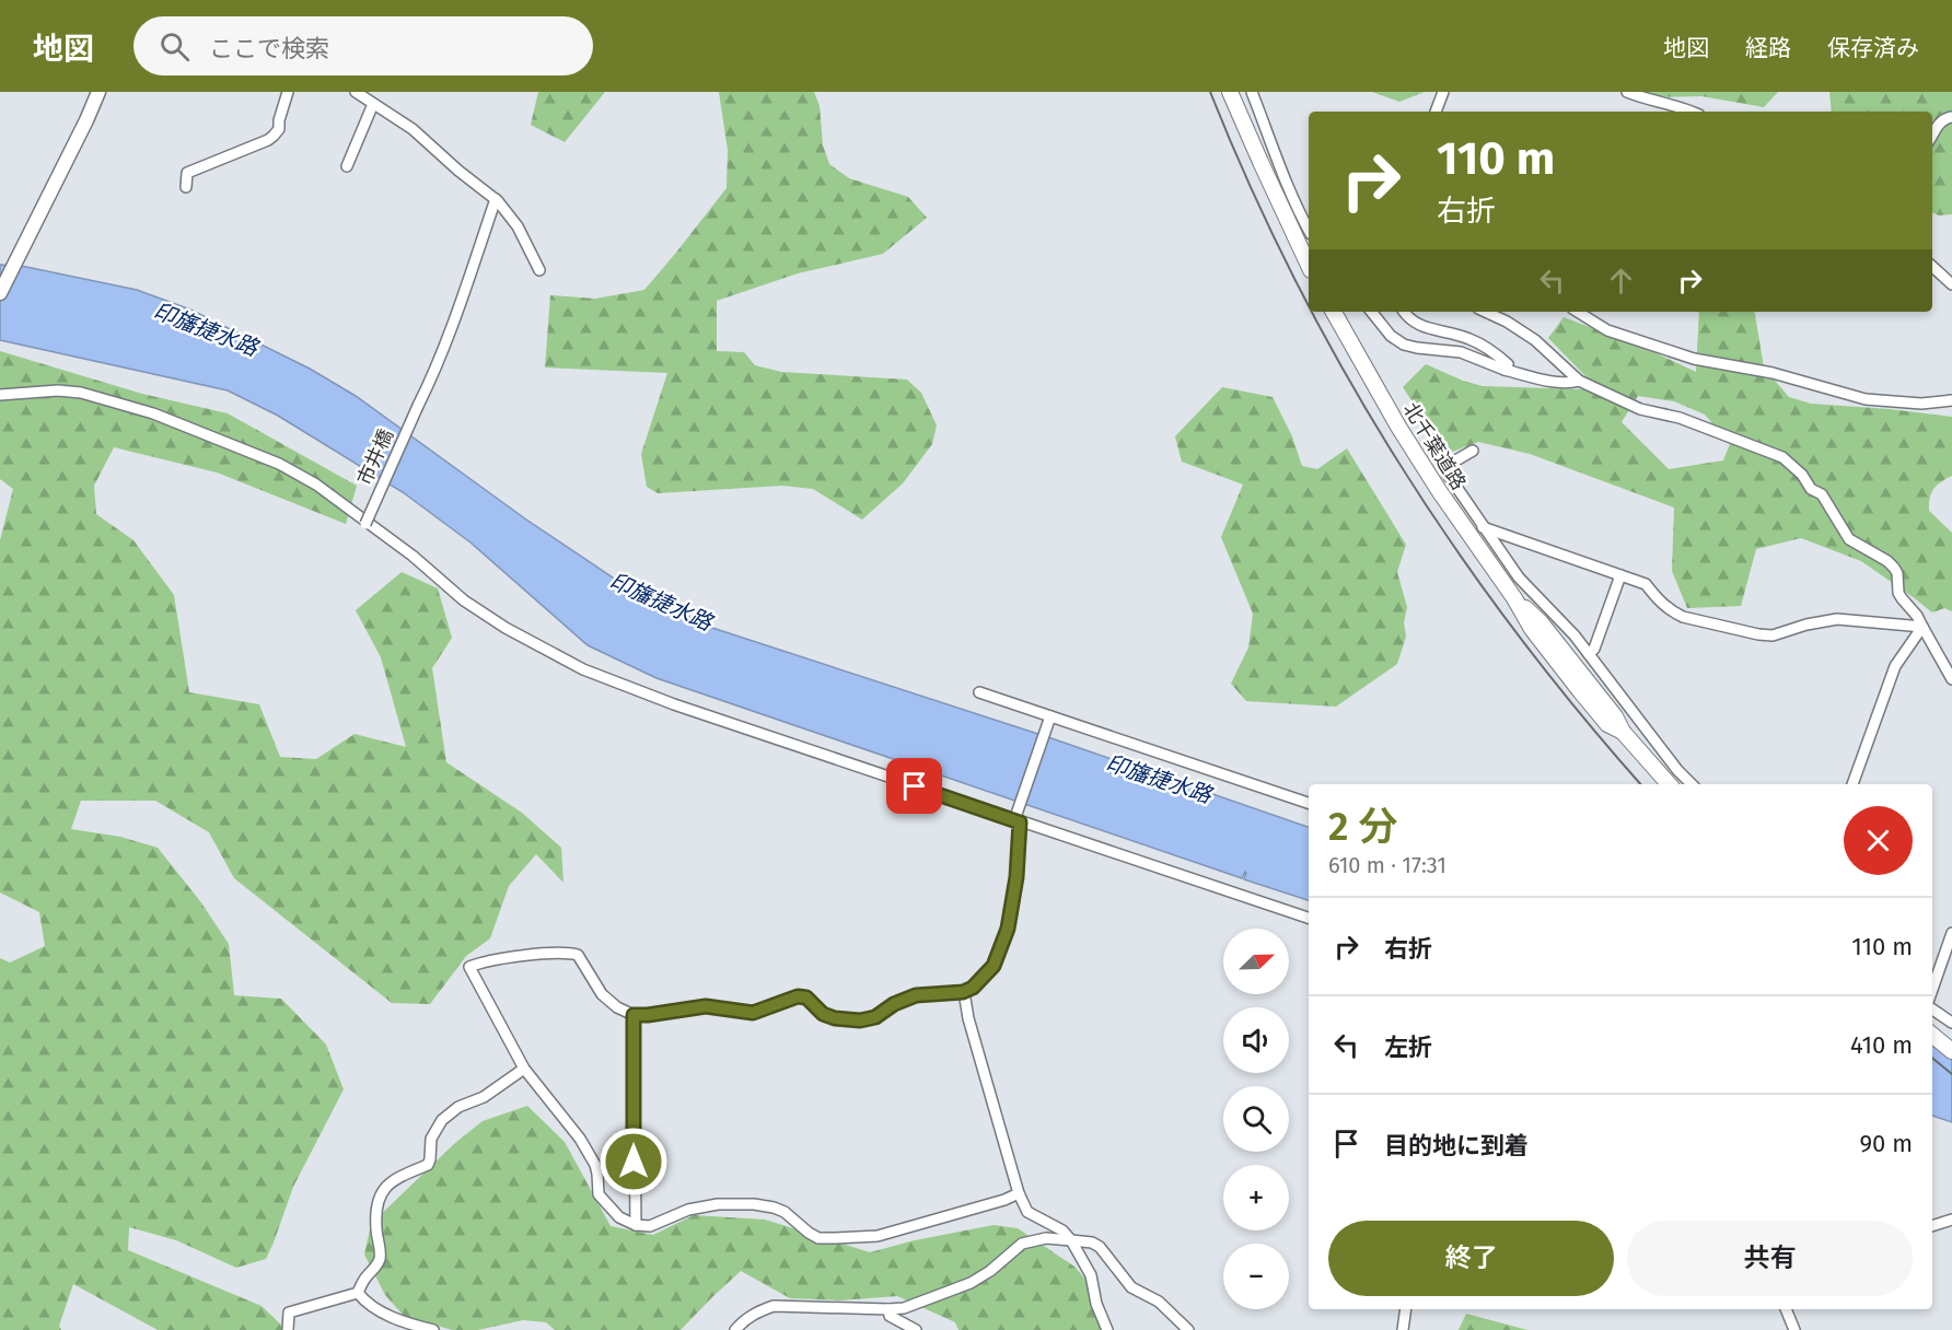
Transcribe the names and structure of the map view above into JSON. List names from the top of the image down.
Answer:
{
  "streets": {
    "highway": ["北千葉道路"],
    "street": ["市井橋"]
  },
  "water": ["印旛捷水路"],
  "north": "top right",
  "page": {
    "header": "地図",
    "search": "ここで検索",
    "nav": ["地図", "経路", "保存済み"],
    "turn": ["110 m", "右折"],
    "heading": ["2 分", "610 m · 17:31"],
    "list": [
      {
        "name": "右折",
        "value": "110 m"
      },
      {
        "name": "左折",
        "value": "410 m"
      },
      {
        "name": "目的地に到着",
        "value": "90 m"
      }
    ],
    "map_buttons": ["+", "−"],
    "buttons": ["終了", "共有"]
  }
}
